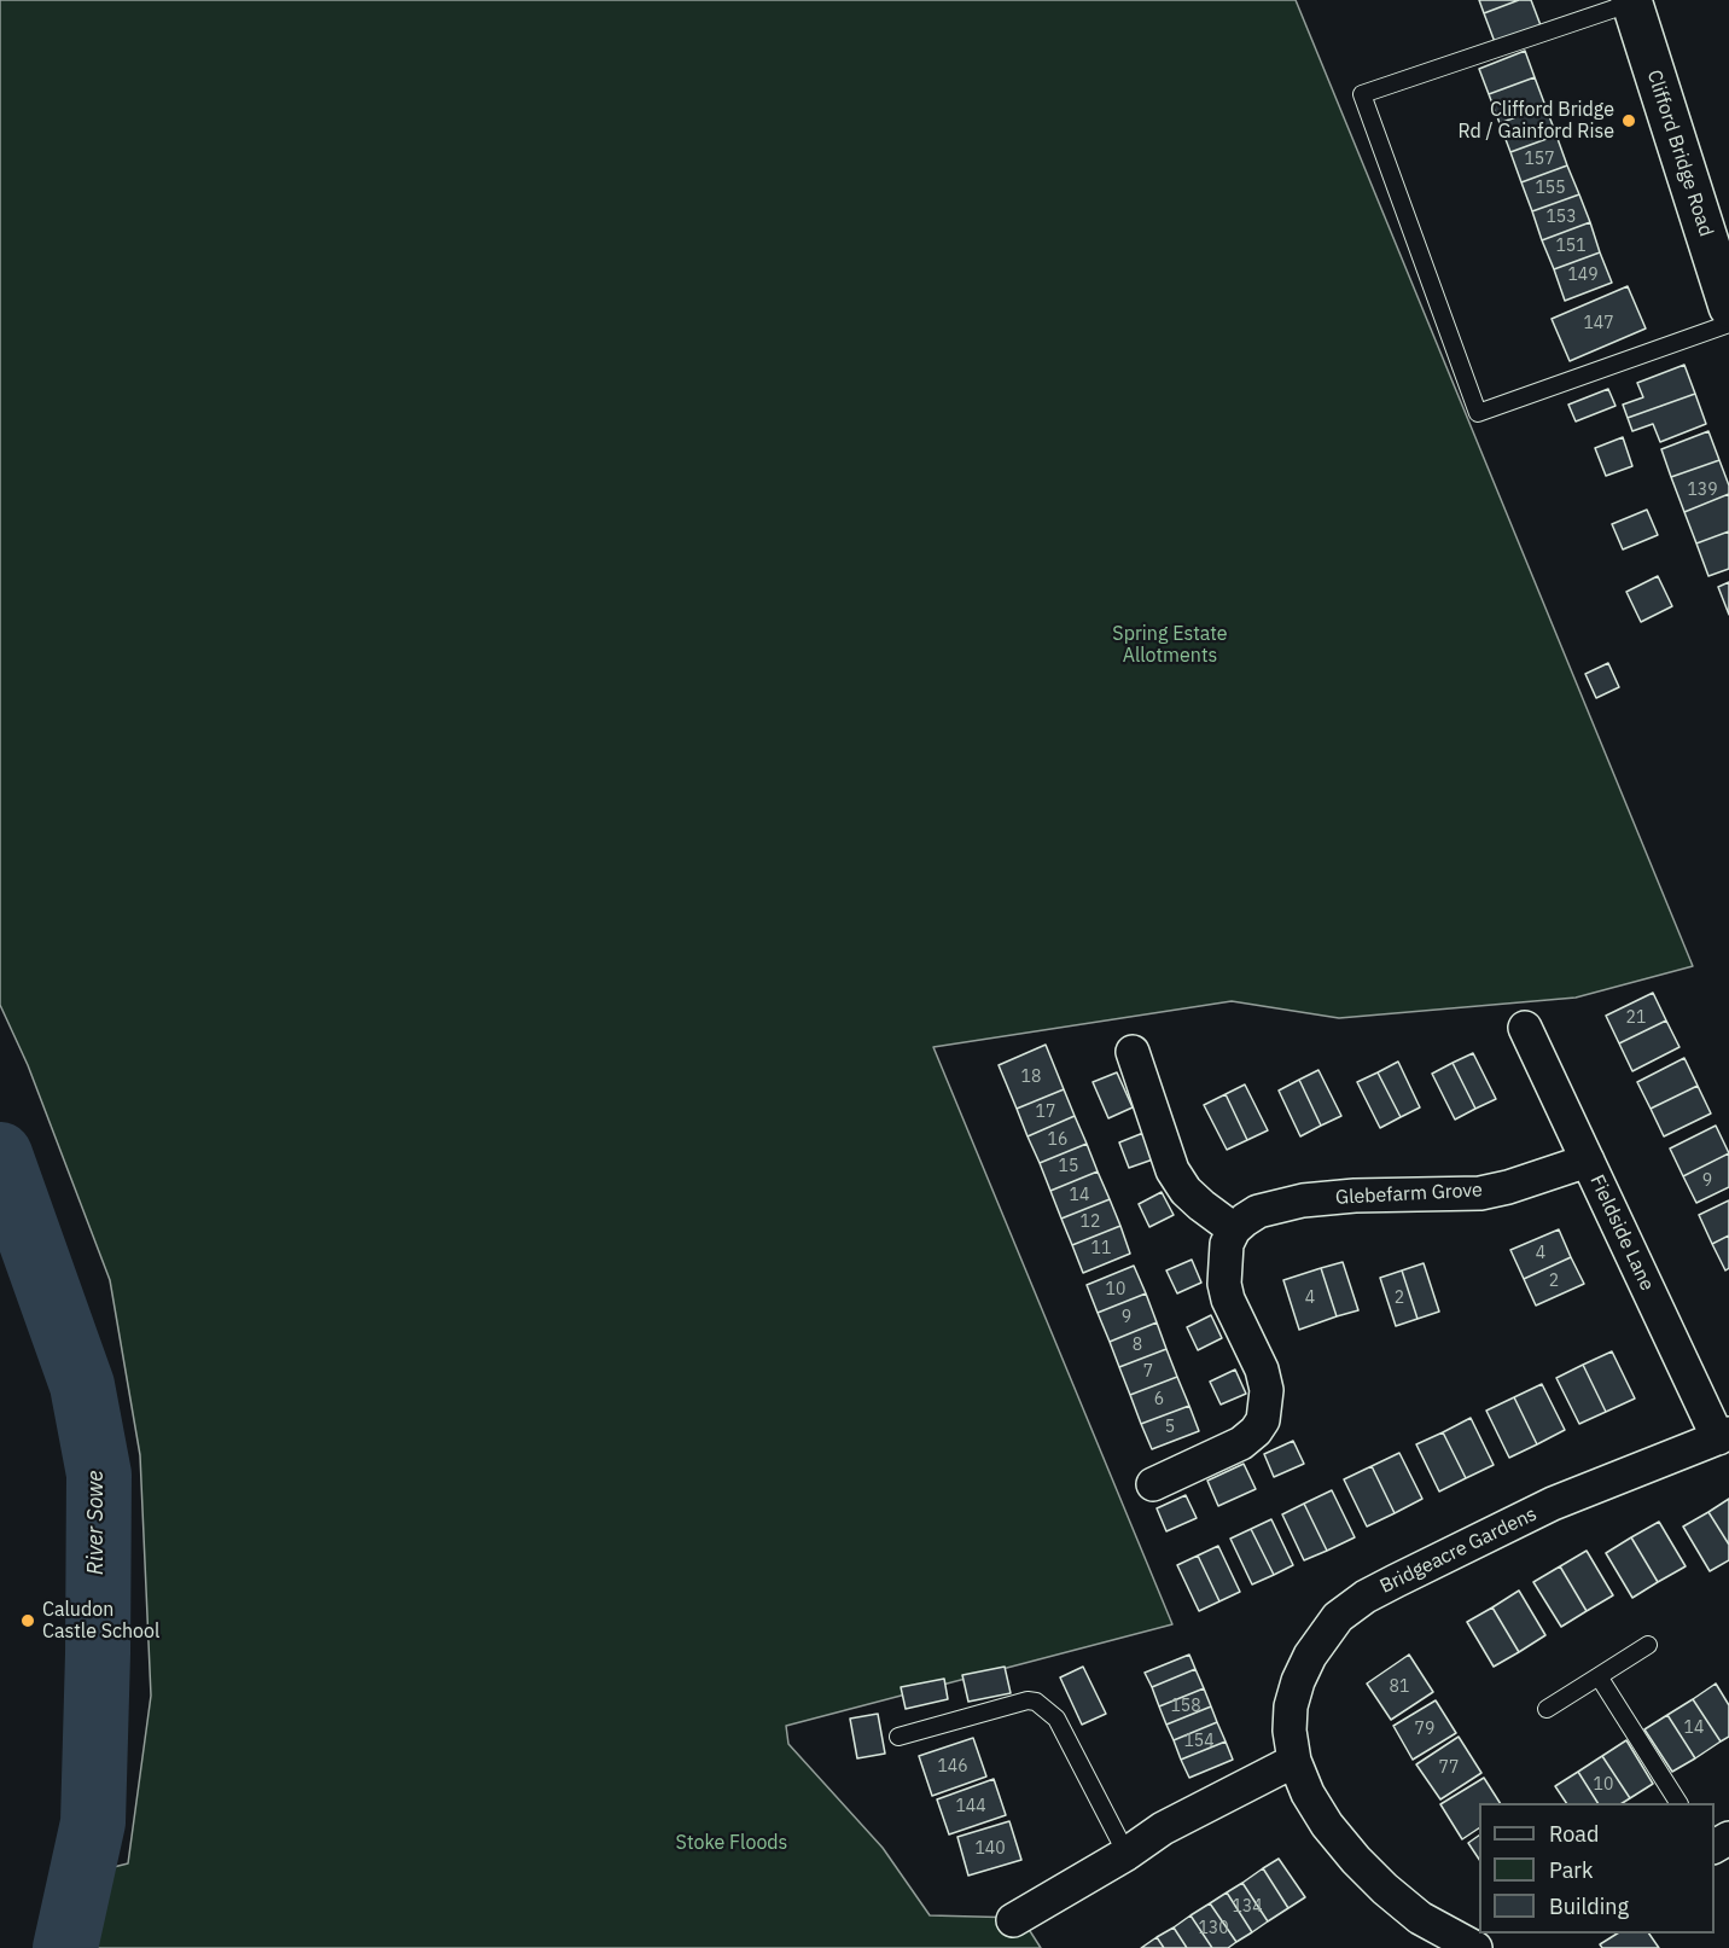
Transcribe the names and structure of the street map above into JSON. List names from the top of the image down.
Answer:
{
  "streets": {
    "main road": ["Clifford Bridge Road"],
    "street": ["Glebefarm Grove", "Fieldside Lane", "Bridgeacre Gardens"]
  },
  "crossings": [
    ["Glebefarm Grove", "Fieldside Lane"],
    ["Fieldside Lane", "Bridgeacre Gardens"]
  ],
  "water": ["River Sowe"],
  "parks": ["Spring Estate Allotments", "Stoke Floods"],
  "places": ["Clifford Bridge Rd / Gainford Rise", "Caludon Castle School"],
  "house_numbers": [
    "157",
    "155",
    "153",
    "151",
    "149",
    "147",
    "139",
    "21",
    "18",
    "17",
    "16",
    "15",
    "9",
    "14",
    "12",
    "11",
    "4",
    "2",
    "10",
    "4",
    "2",
    "9",
    "8",
    "7",
    "6",
    "5",
    "81",
    "158",
    "14",
    "79",
    "154",
    "146",
    "77",
    "10",
    "144",
    "140",
    "134",
    "130"
  ],
  "legend": ["Road", "Park", "Building"]
}
